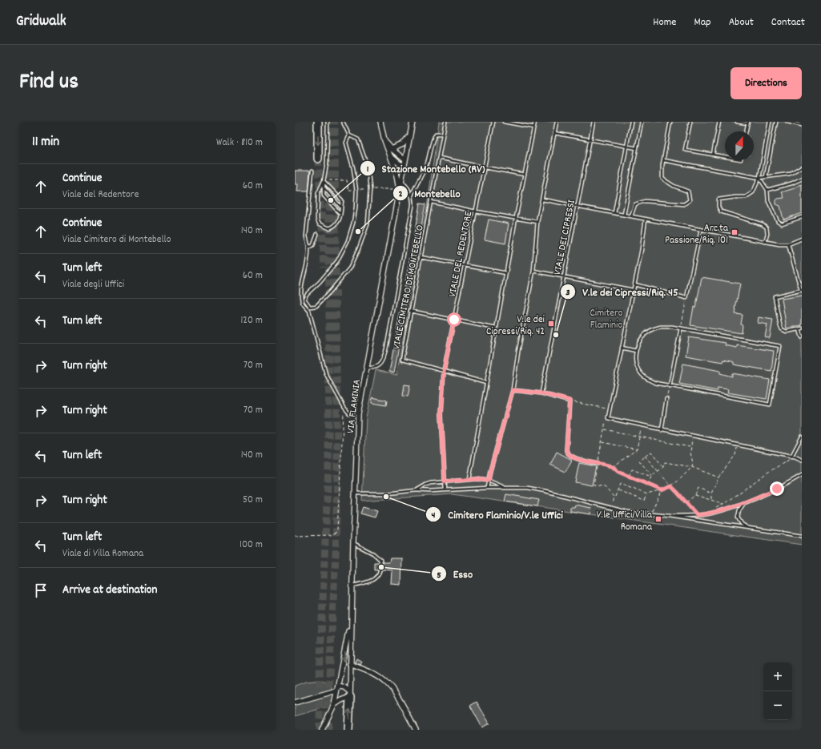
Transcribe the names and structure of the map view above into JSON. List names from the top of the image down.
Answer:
{
  "streets": {
    "street": ["VIA FLAMINIA"],
    "lane": ["VIALE DEI CIPRESSI", "VIALE DEL REDENTORE", "VIALE CIMITERO DI MONTEBELLO"]
  },
  "crossings": [
    ["VIALE DEL REDENTORE", "VIALE CIMITERO DI MONTEBELLO"]
  ],
  "parks": ["Cimitero Flaminio"],
  "places": {
    "other": [
      "Stazione Montebello (RV)",
      "Montebello",
      "V.le dei Cipressi/Riq. 45",
      "Cimitero Flaminio/V.le Uffici",
      "Esso"
    ],
    "transit": ["Arc.ta Passione/Riq. 101", "V.le dei Cipressi/Riq. 42", "V.le Uffici/Villa Romana"]
  },
  "north": "top",
  "page": {
    "header": "Gridwalk",
    "nav": [
      "Home",
      "Map",
      "About",
      "Contact"
    ],
    "title": "Find us",
    "buttons": "Directions",
    "heading": ["11 min", "Walk · 810 m"],
    "list": [
      ["Continue", "Viale del Redentore", "60 m"],
      ["Continue", "Viale Cimitero di Montebello", "140 m"],
      ["Turn left", "Viale degli Uffici", "60 m"],
      ["Turn left", "120 m"],
      ["Turn right", "70 m"],
      ["Turn right", "70 m"],
      ["Turn left", "140 m"],
      ["Turn right", "50 m"],
      ["Turn left", "Viale di Villa Romana", "100 m"],
      "Arrive at destination"
    ],
    "map_buttons": ["+", "−"]
  }
}
